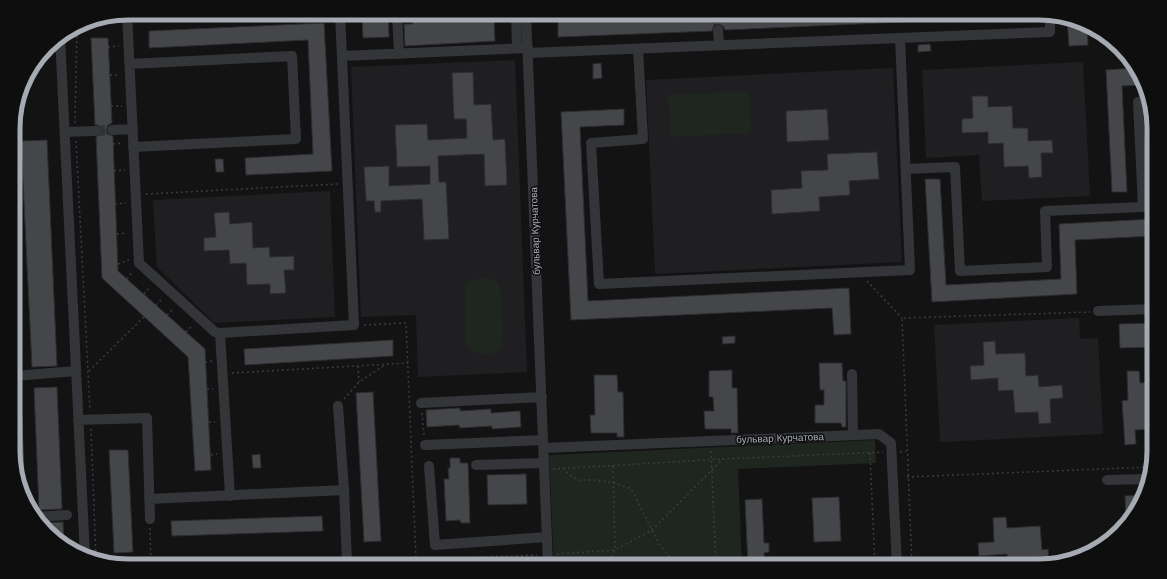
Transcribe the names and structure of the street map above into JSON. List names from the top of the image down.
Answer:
{
  "streets": {
    "street": ["бульвар Курчатова"]
  }
}
